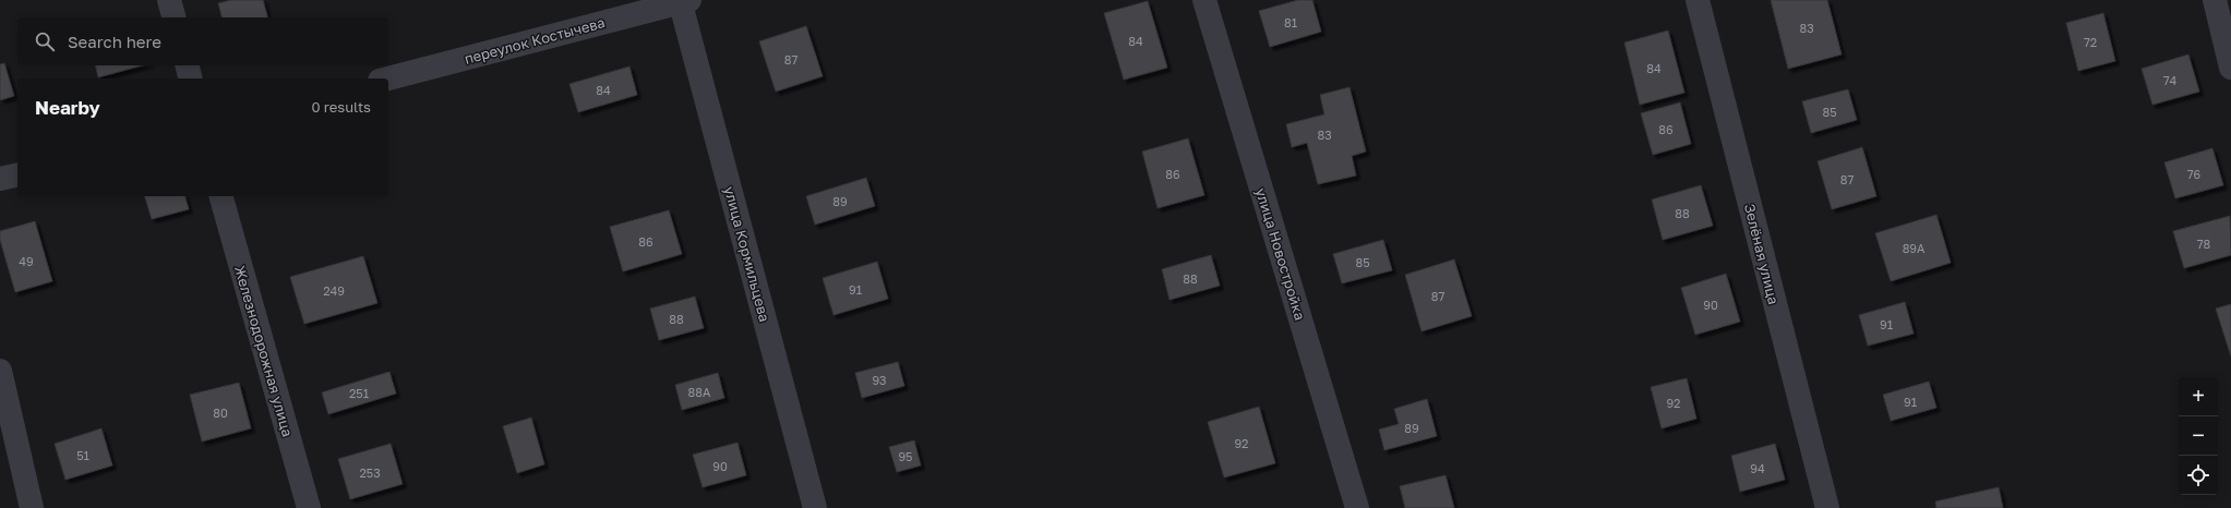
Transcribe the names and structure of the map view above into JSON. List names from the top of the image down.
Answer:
{
  "streets": {
    "street": [
      "переулок Костычева",
      "улица Кормильцева",
      "улица Новостройка",
      "Зелёная улица",
      "Железнодорожная улица"
    ]
  },
  "crossings": [
    ["переулок Костычева", "улица Кормильцева"]
  ],
  "house_numbers": [
    "81",
    "83",
    "84",
    "72",
    "87",
    "84",
    "74",
    "84",
    "85",
    "86",
    "83",
    "86",
    "76",
    "87",
    "89",
    "88",
    "86",
    "78",
    "89А",
    "49",
    "85",
    "88",
    "91",
    "249",
    "87",
    "90",
    "88",
    "91",
    "93",
    "88А",
    "251",
    "91",
    "92",
    "80",
    "89",
    "92",
    "51",
    "95",
    "90",
    "94",
    "253"
  ],
  "page": {
    "search": "Search here",
    "heading": ["Nearby", "0 results"],
    "map_buttons": ["+", "−"]
  }
}
